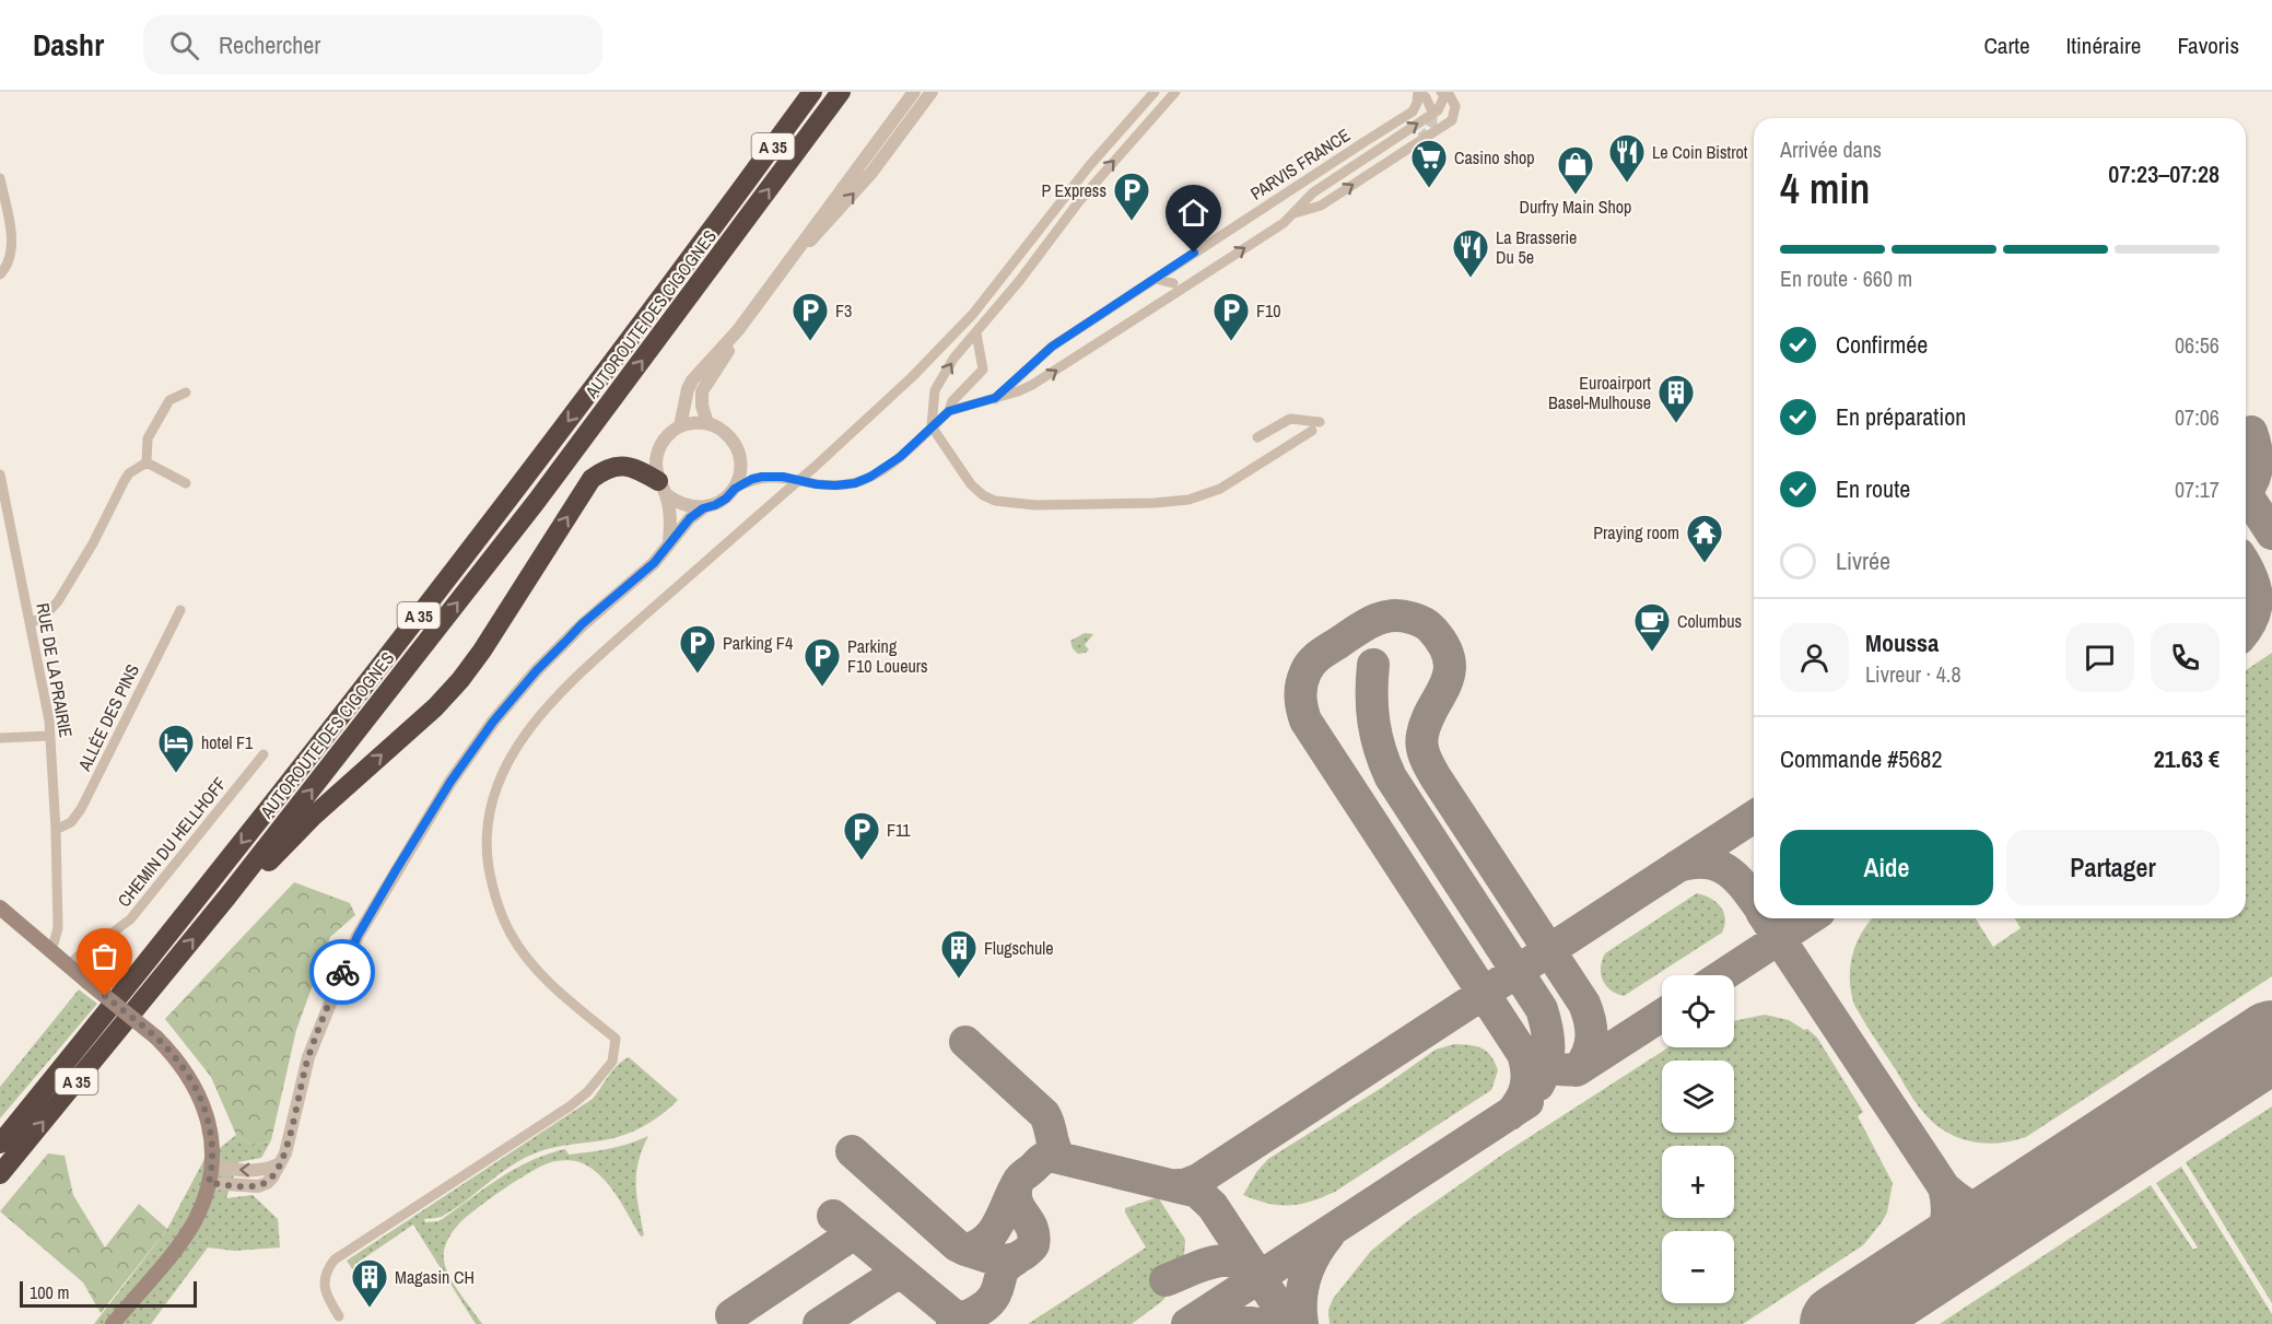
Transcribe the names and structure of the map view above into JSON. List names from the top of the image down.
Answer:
{
  "streets": {
    "highway": ["A 35", "AUTOROUTE DES CIGOGNES"],
    "street": [
      "PARVIS FRANCE",
      "RUE DE LA PRAIRIE",
      "ALLÉE DES PINS",
      "CHEMIN DU HELLHOFF"
    ]
  },
  "crossings": [
    ["RUE DE LA PRAIRIE", "ALLÉE DES PINS"]
  ],
  "places": {
    "restaurant": ["Le Coin Bistrot", "La Brasserie Du 5e"],
    "supermarket": ["Casino shop"],
    "shop": ["Durfry Main Shop"],
    "parking": [
      "P Express",
      "F3",
      "F10",
      "Parking F4",
      "Parking F10 Loueurs",
      "F11"
    ],
    "building": ["Euroairport Basel-Mulhouse", "Flugschule", "Magasin CH"],
    "temple": ["Praying room"],
    "cafe": ["Columbus"],
    "hotel": ["hotel F1"]
  },
  "scale_bar": "100 m",
  "page": {
    "header": "Dashr",
    "search": "Rechercher",
    "nav": ["Carte", "Itinéraire", "Favoris"],
    "heading": ["4 min", "Arrivée dans", "07:23–07:28"],
    "panel": [
      "Moussa",
      "Livreur · 4.8",
      "Commande #5682",
      "21.63 €"
    ],
    "bar": "En route · 660 m",
    "list": [
      ["Confirmée", "06:56"],
      ["En préparation", "07:06"],
      ["En route", "07:17"],
      "Livrée"
    ],
    "buttons": ["Aide", "Partager"],
    "map_buttons": ["+", "−"],
    "scale": "100 m"
  }
}
